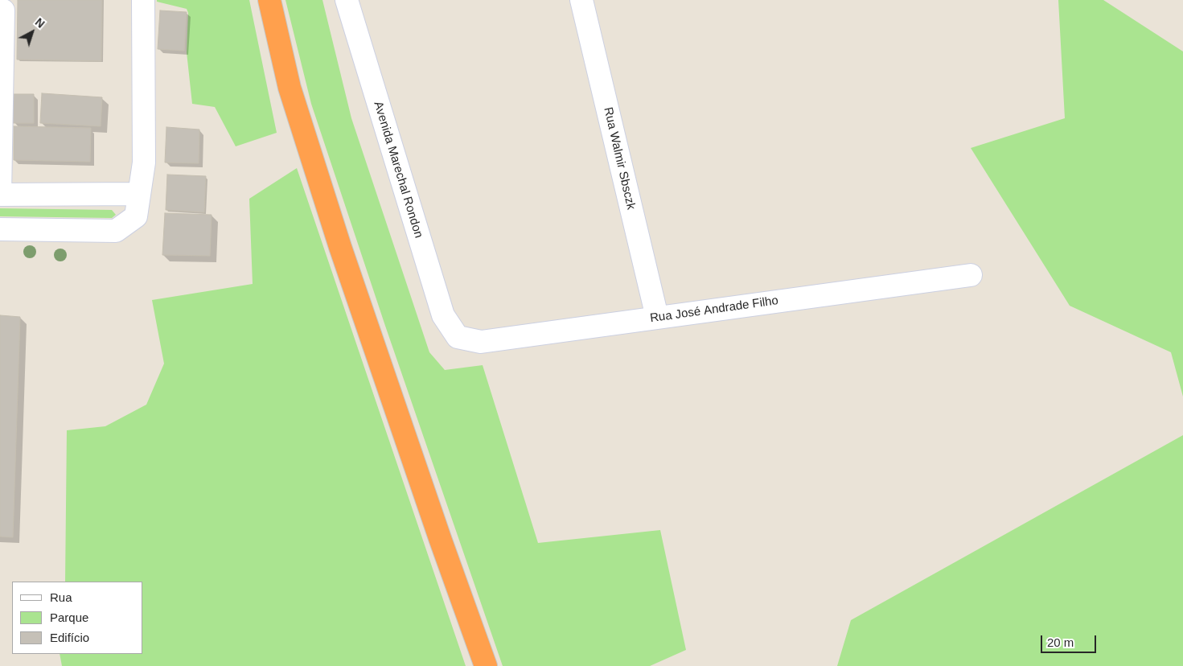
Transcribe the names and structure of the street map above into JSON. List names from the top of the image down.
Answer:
{
  "streets": {
    "street": ["Rua Walmir Sbsczk", "Avenida Marechal Rondon", "Rua José Andrade Filho"]
  },
  "crossings": [
    ["Rua Walmir Sbsczk", "Rua José Andrade Filho"],
    ["Avenida Marechal Rondon", "Rua José Andrade Filho"]
  ],
  "legend": ["Rua", "Parque", "Edifício"],
  "scale_bar": "20 m",
  "north": "top right"
}
